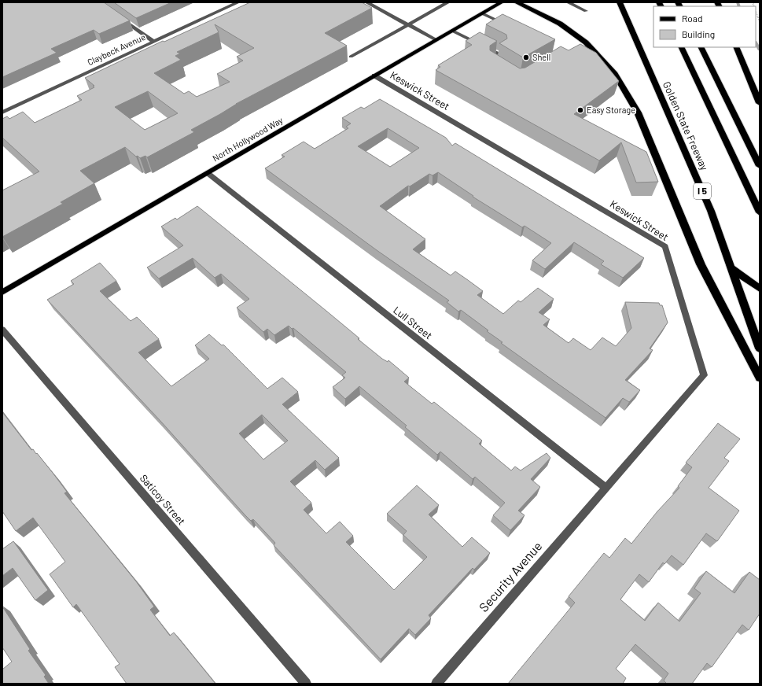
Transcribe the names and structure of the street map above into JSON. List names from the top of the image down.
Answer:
{
  "streets": {
    "highway": ["Golden State Freeway", "I 5"],
    "main road": ["North Hollywood Way"],
    "street": [
      "Claybeck Avenue",
      "Keswick Street",
      "Lull Street",
      "Saticoy Street",
      "Security Avenue"
    ]
  },
  "crossings": [
    ["Keswick Street", "North Hollywood Way"],
    ["Keswick Street", "Lull Street"],
    ["Keswick Street", "Security Avenue"],
    ["North Hollywood Way", "Lull Street"],
    ["Lull Street", "Security Avenue"]
  ],
  "places": ["Shell", "Easy Storage"],
  "legend": ["Road", "Building"]
}
